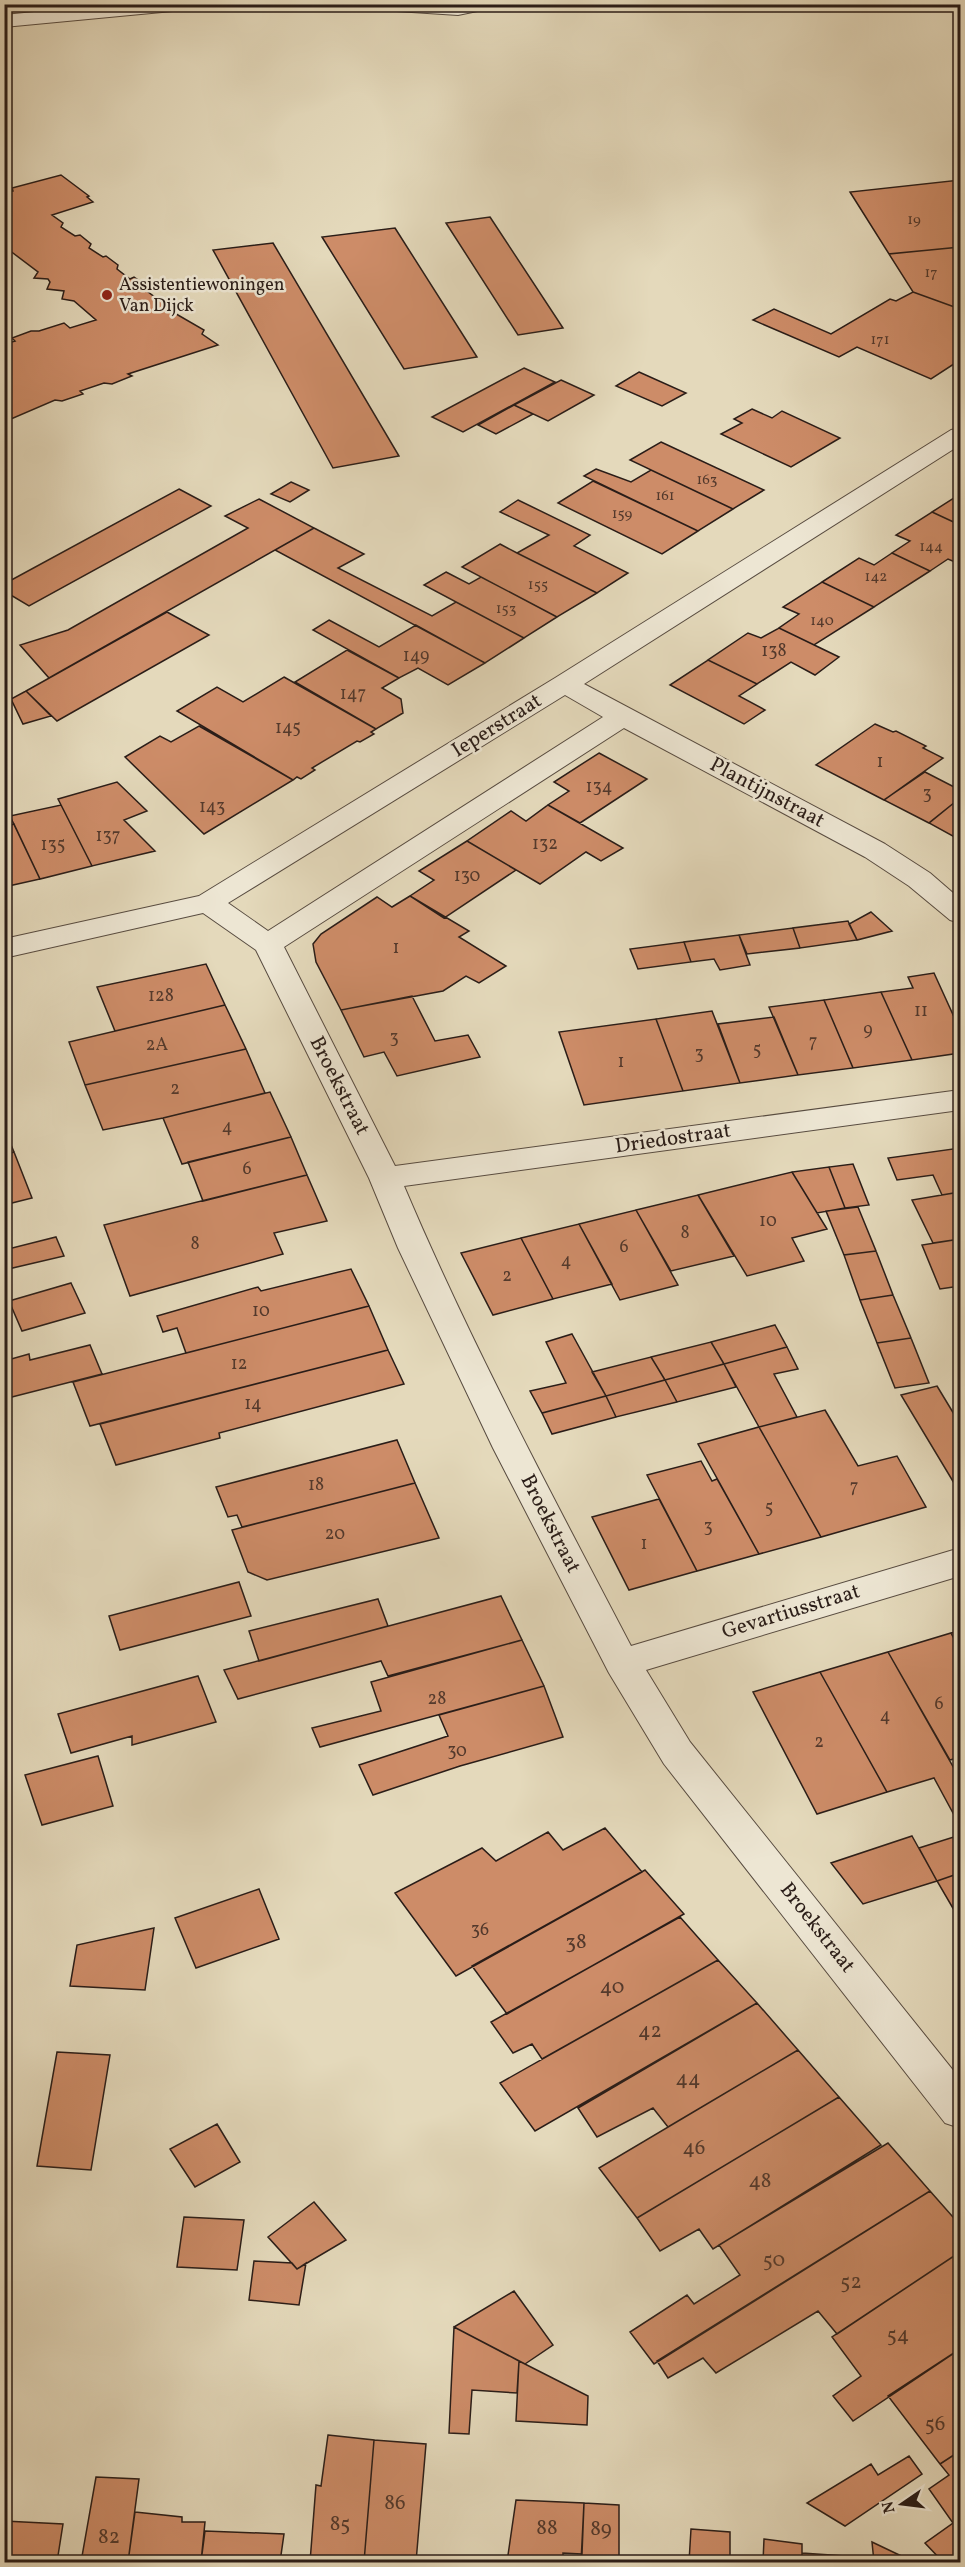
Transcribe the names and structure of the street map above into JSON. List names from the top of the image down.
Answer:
{
  "streets": {
    "street": [
      "Ieperstraat",
      "Plantijnstraat",
      "Broekstraat",
      "Driedostraat",
      "Gevartiusstraat"
    ]
  },
  "crossings": [
    ["Ieperstraat", "Plantijnstraat"],
    ["Ieperstraat", "Broekstraat"],
    ["Broekstraat", "Driedostraat"],
    ["Broekstraat", "Gevartiusstraat"]
  ],
  "places": ["Assistentiewoningen Van Dijck"],
  "house_numbers": [
    "19",
    "17",
    "171",
    "163",
    "161",
    "159",
    "144",
    "142",
    "155",
    "153",
    "140",
    "138",
    "149",
    "147",
    "145",
    "1",
    "134",
    "3",
    "143",
    "137",
    "132",
    "135",
    "130",
    "1",
    "128",
    "11",
    "9",
    "3",
    "7",
    "2A",
    "5",
    "3",
    "1",
    "2",
    "4",
    "6",
    "10",
    "8",
    "8",
    "6",
    "4",
    "2",
    "10",
    "12",
    "14",
    "18",
    "7",
    "5",
    "3",
    "20",
    "1",
    "28",
    "6",
    "4",
    "2",
    "30",
    "36",
    "38",
    "40",
    "42",
    "44",
    "46",
    "48",
    "50",
    "52",
    "54",
    "56",
    "86",
    "85",
    "88",
    "89",
    "82"
  ],
  "north": "left"
}
